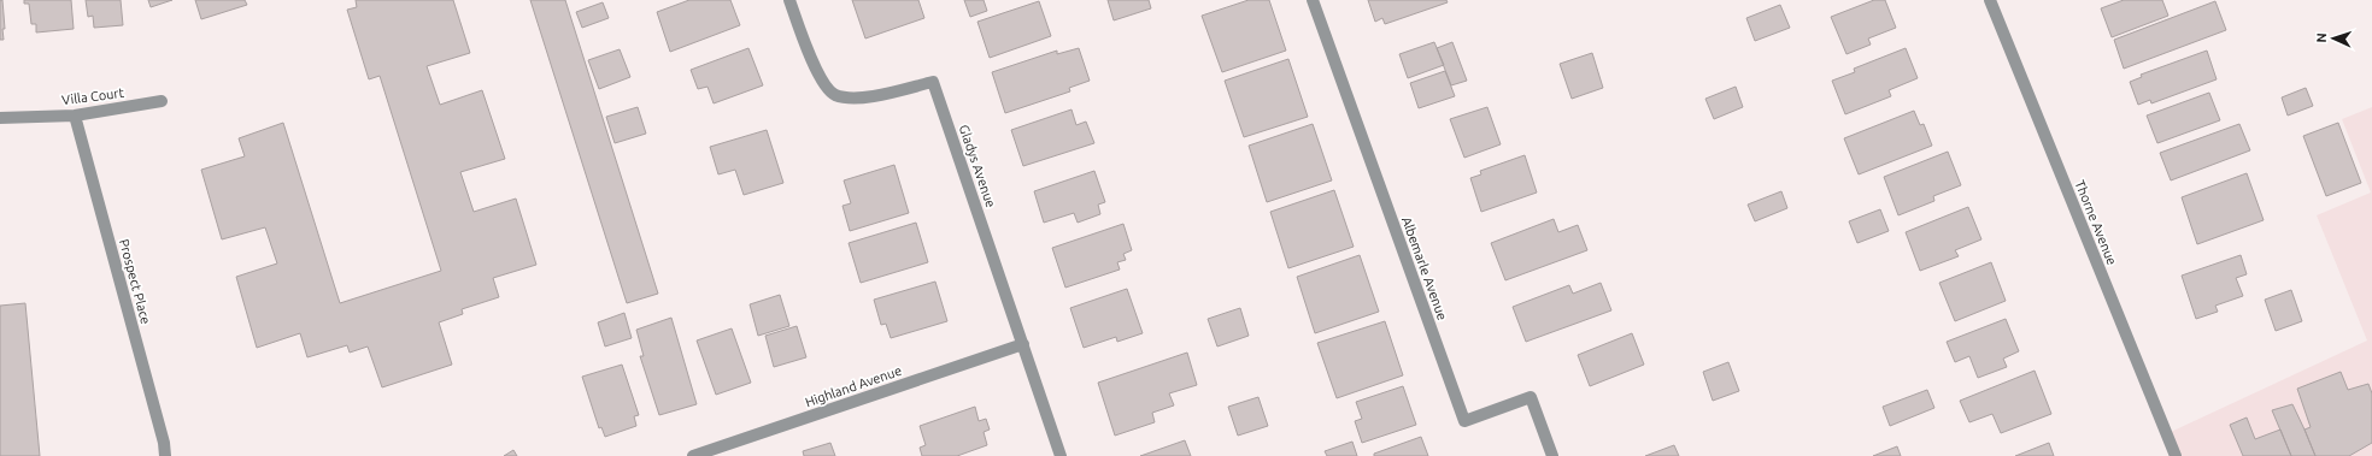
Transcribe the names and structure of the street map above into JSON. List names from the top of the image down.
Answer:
{
  "streets": {
    "street": [
      "Villa Court",
      "Gladys Avenue",
      "Thorne Avenue",
      "Albemarle Avenue",
      "Prospect Place",
      "Highland Avenue"
    ]
  },
  "crossings": [
    ["Villa Court", "Prospect Place"],
    ["Gladys Avenue", "Highland Avenue"]
  ],
  "north": "left"
}
